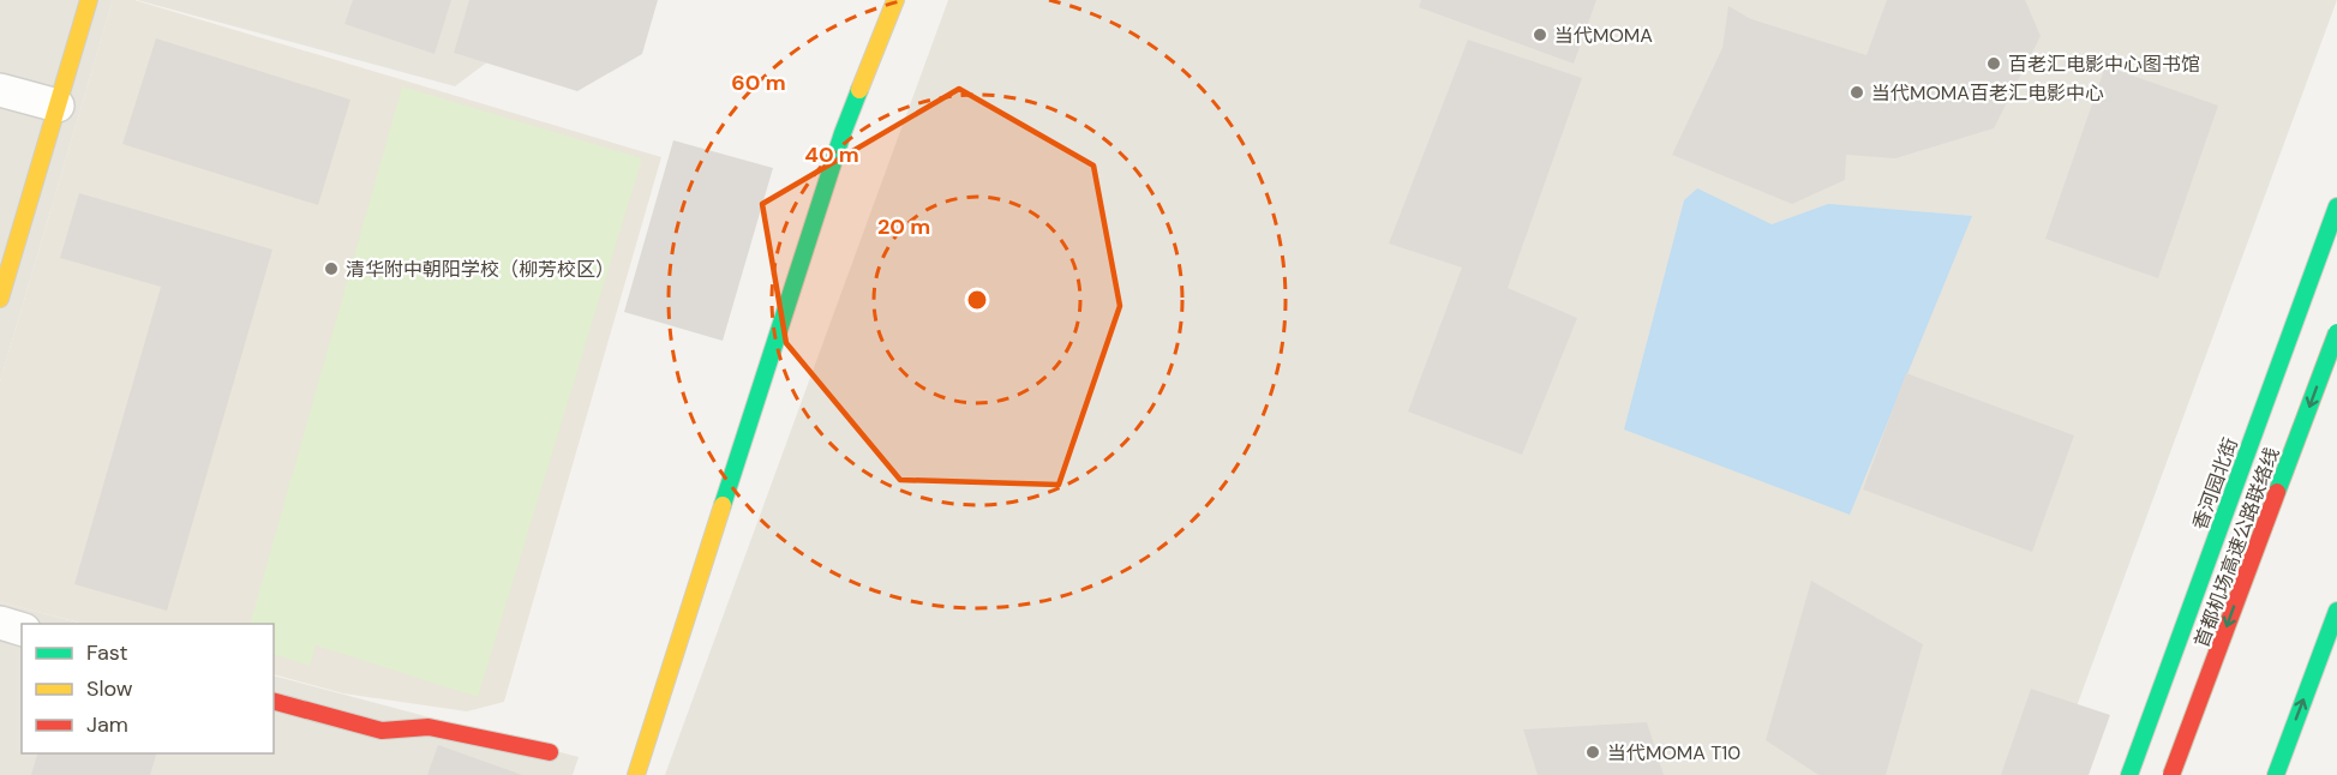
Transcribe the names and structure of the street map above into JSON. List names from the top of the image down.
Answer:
{
  "streets": {
    "main road": ["香河园北街", "首都机场高速公路联络线"]
  },
  "places": [
    "当代MOMA",
    "百老汇电影中心图书馆",
    "当代MOMA百老汇电影中心",
    "清华附中朝阳学校（柳芳校区）",
    "当代MOMA T10"
  ],
  "legend": ["Fast", "Slow", "Jam"],
  "rings": ["60 m", "40 m", "20 m"]
}
